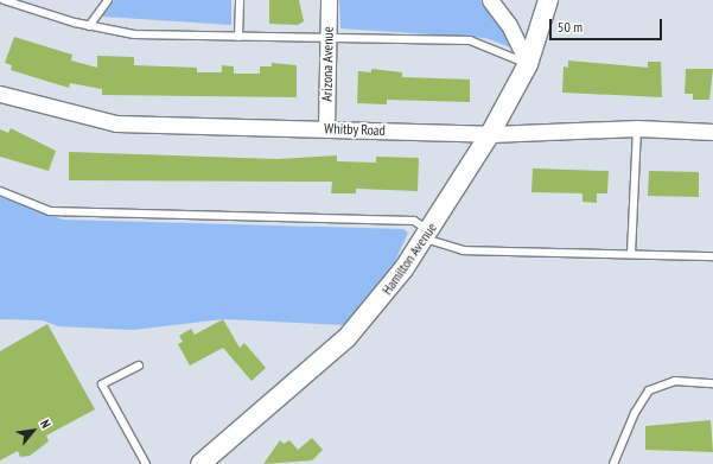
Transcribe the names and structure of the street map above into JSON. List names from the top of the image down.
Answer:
{
  "streets": {
    "street": ["Arizona Avenue", "Whitby Road", "Hamilton Avenue"]
  },
  "crossings": [
    ["Arizona Avenue", "Whitby Road"],
    ["Whitby Road", "Hamilton Avenue"]
  ],
  "scale_bar": "50 m",
  "north": "top right"
}
